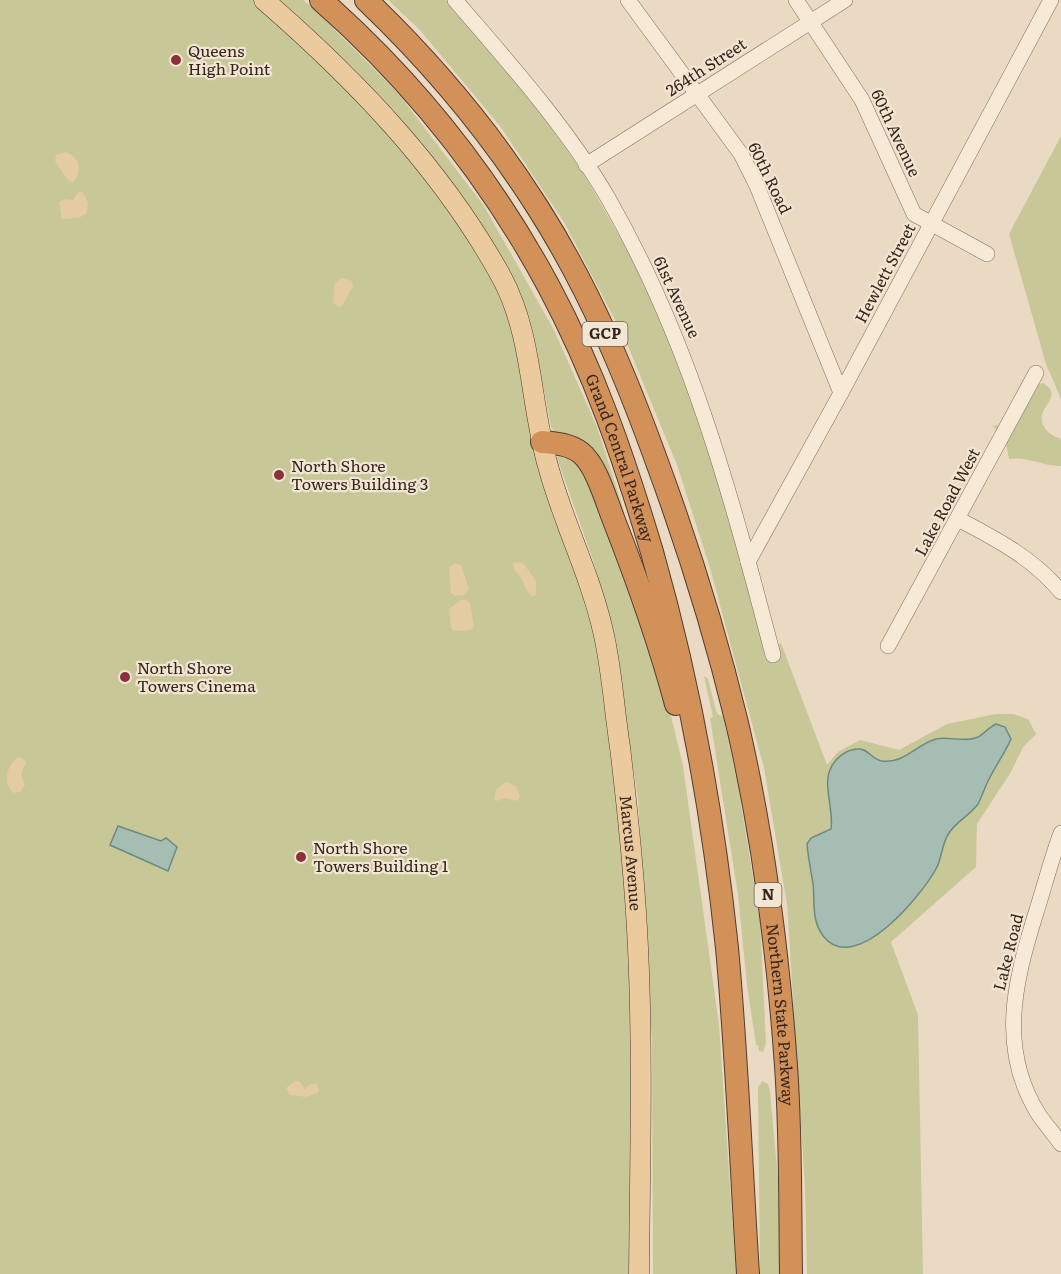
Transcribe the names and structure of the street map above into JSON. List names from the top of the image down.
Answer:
{
  "streets": {
    "highway": [
      "GCP",
      "Grand Central Parkway",
      "N",
      "Northern State Parkway"
    ],
    "main road": ["Marcus Avenue"],
    "street": [
      "264th Street",
      "60th Avenue",
      "60th Road",
      "Hewlett Street",
      "61st Avenue",
      "Lake Road West",
      "Lake Road"
    ]
  },
  "crossings": [
    ["264th Street", "60th Avenue"],
    ["264th Street", "60th Road"],
    ["264th Street", "61st Avenue"],
    ["60th Avenue", "Hewlett Street"],
    ["60th Road", "Hewlett Street"],
    ["Hewlett Street", "61st Avenue"],
    ["Grand Central Parkway", "Northern State Parkway"]
  ],
  "places": [
    "Queens High Point",
    "North Shore Towers Building 3",
    "North Shore Towers Cinema",
    "North Shore Towers Building 1"
  ]
}
